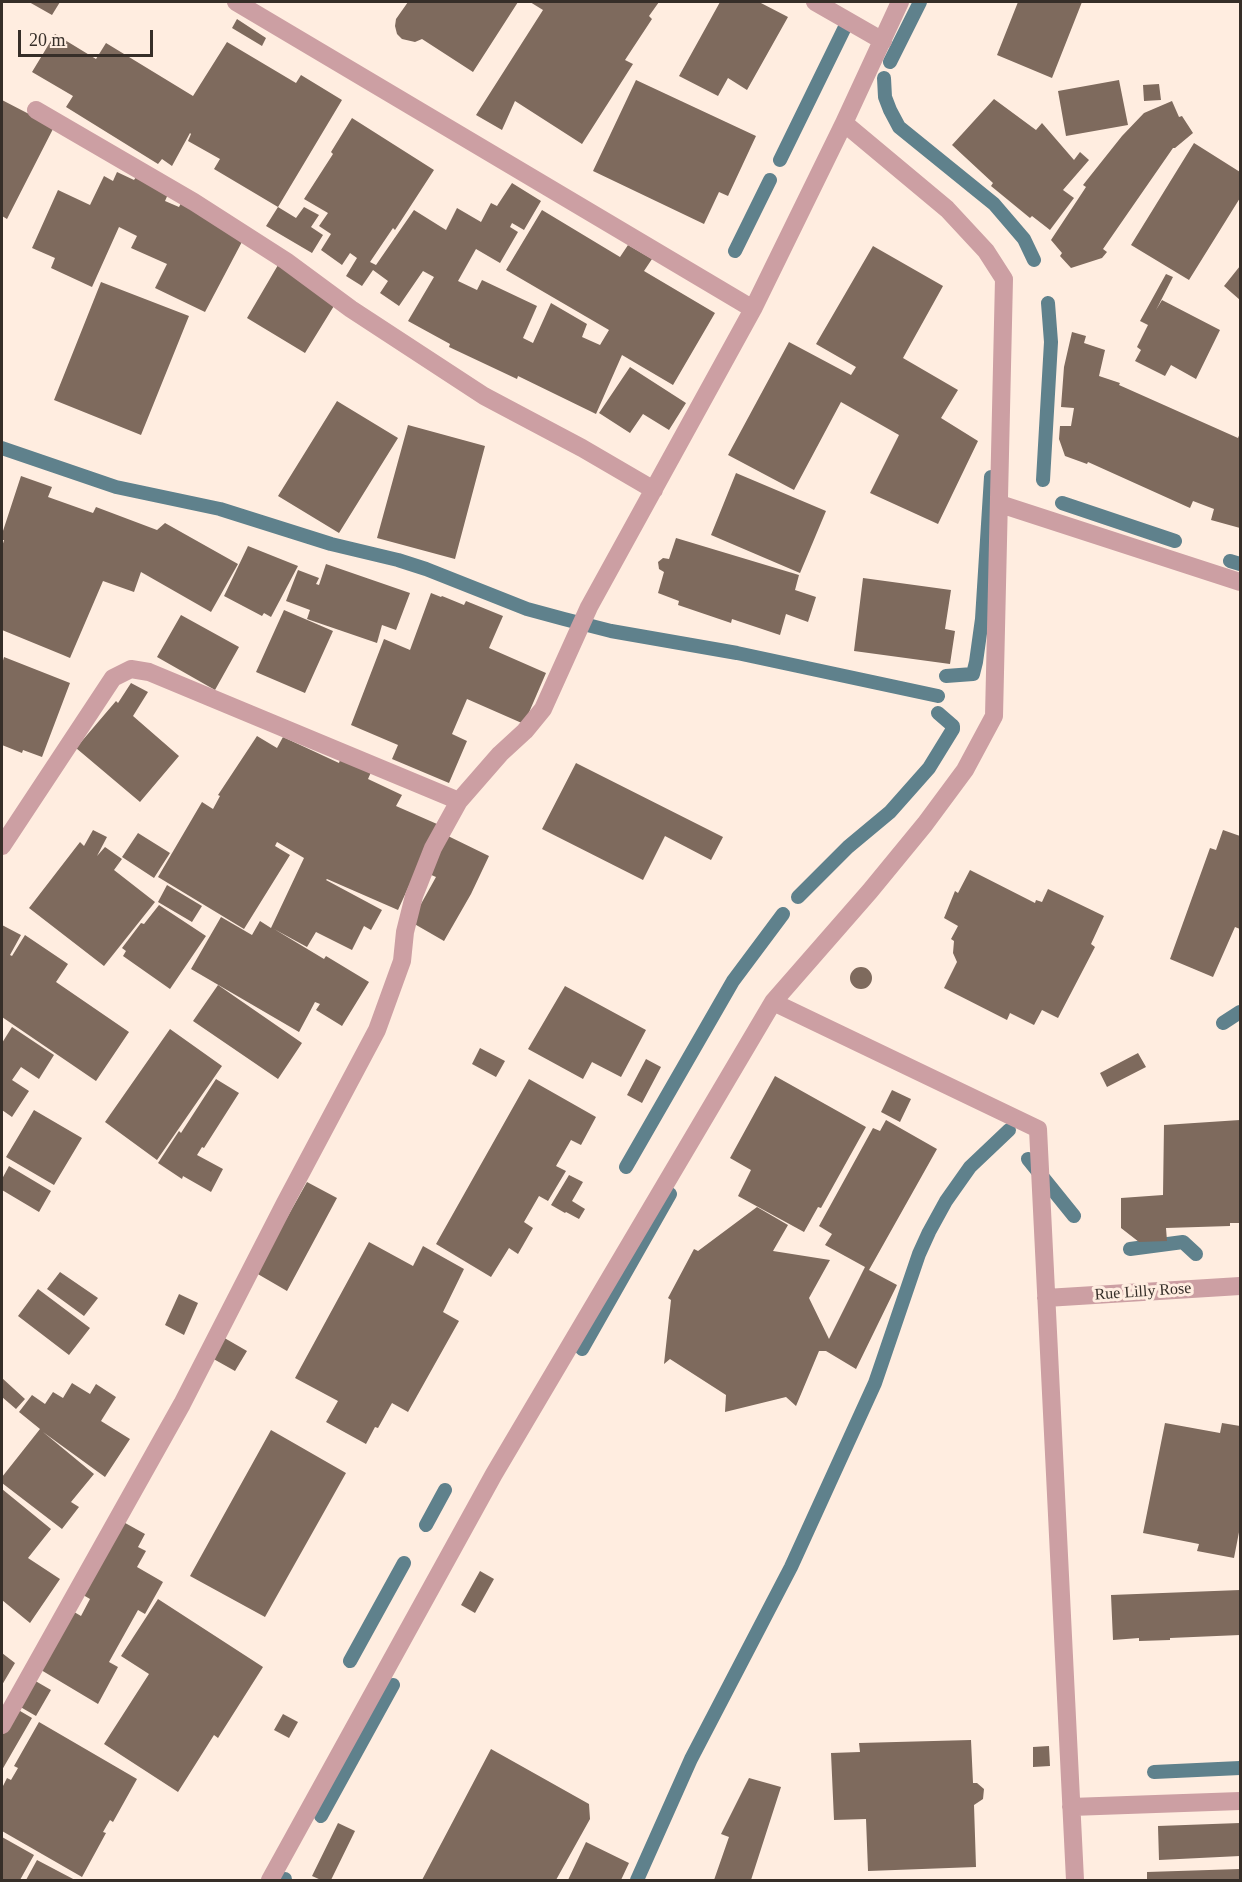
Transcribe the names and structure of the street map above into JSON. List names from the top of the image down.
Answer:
{
  "streets": {
    "street": ["Rue Lilly Rose"]
  },
  "scale_bar": "20 m"
}
